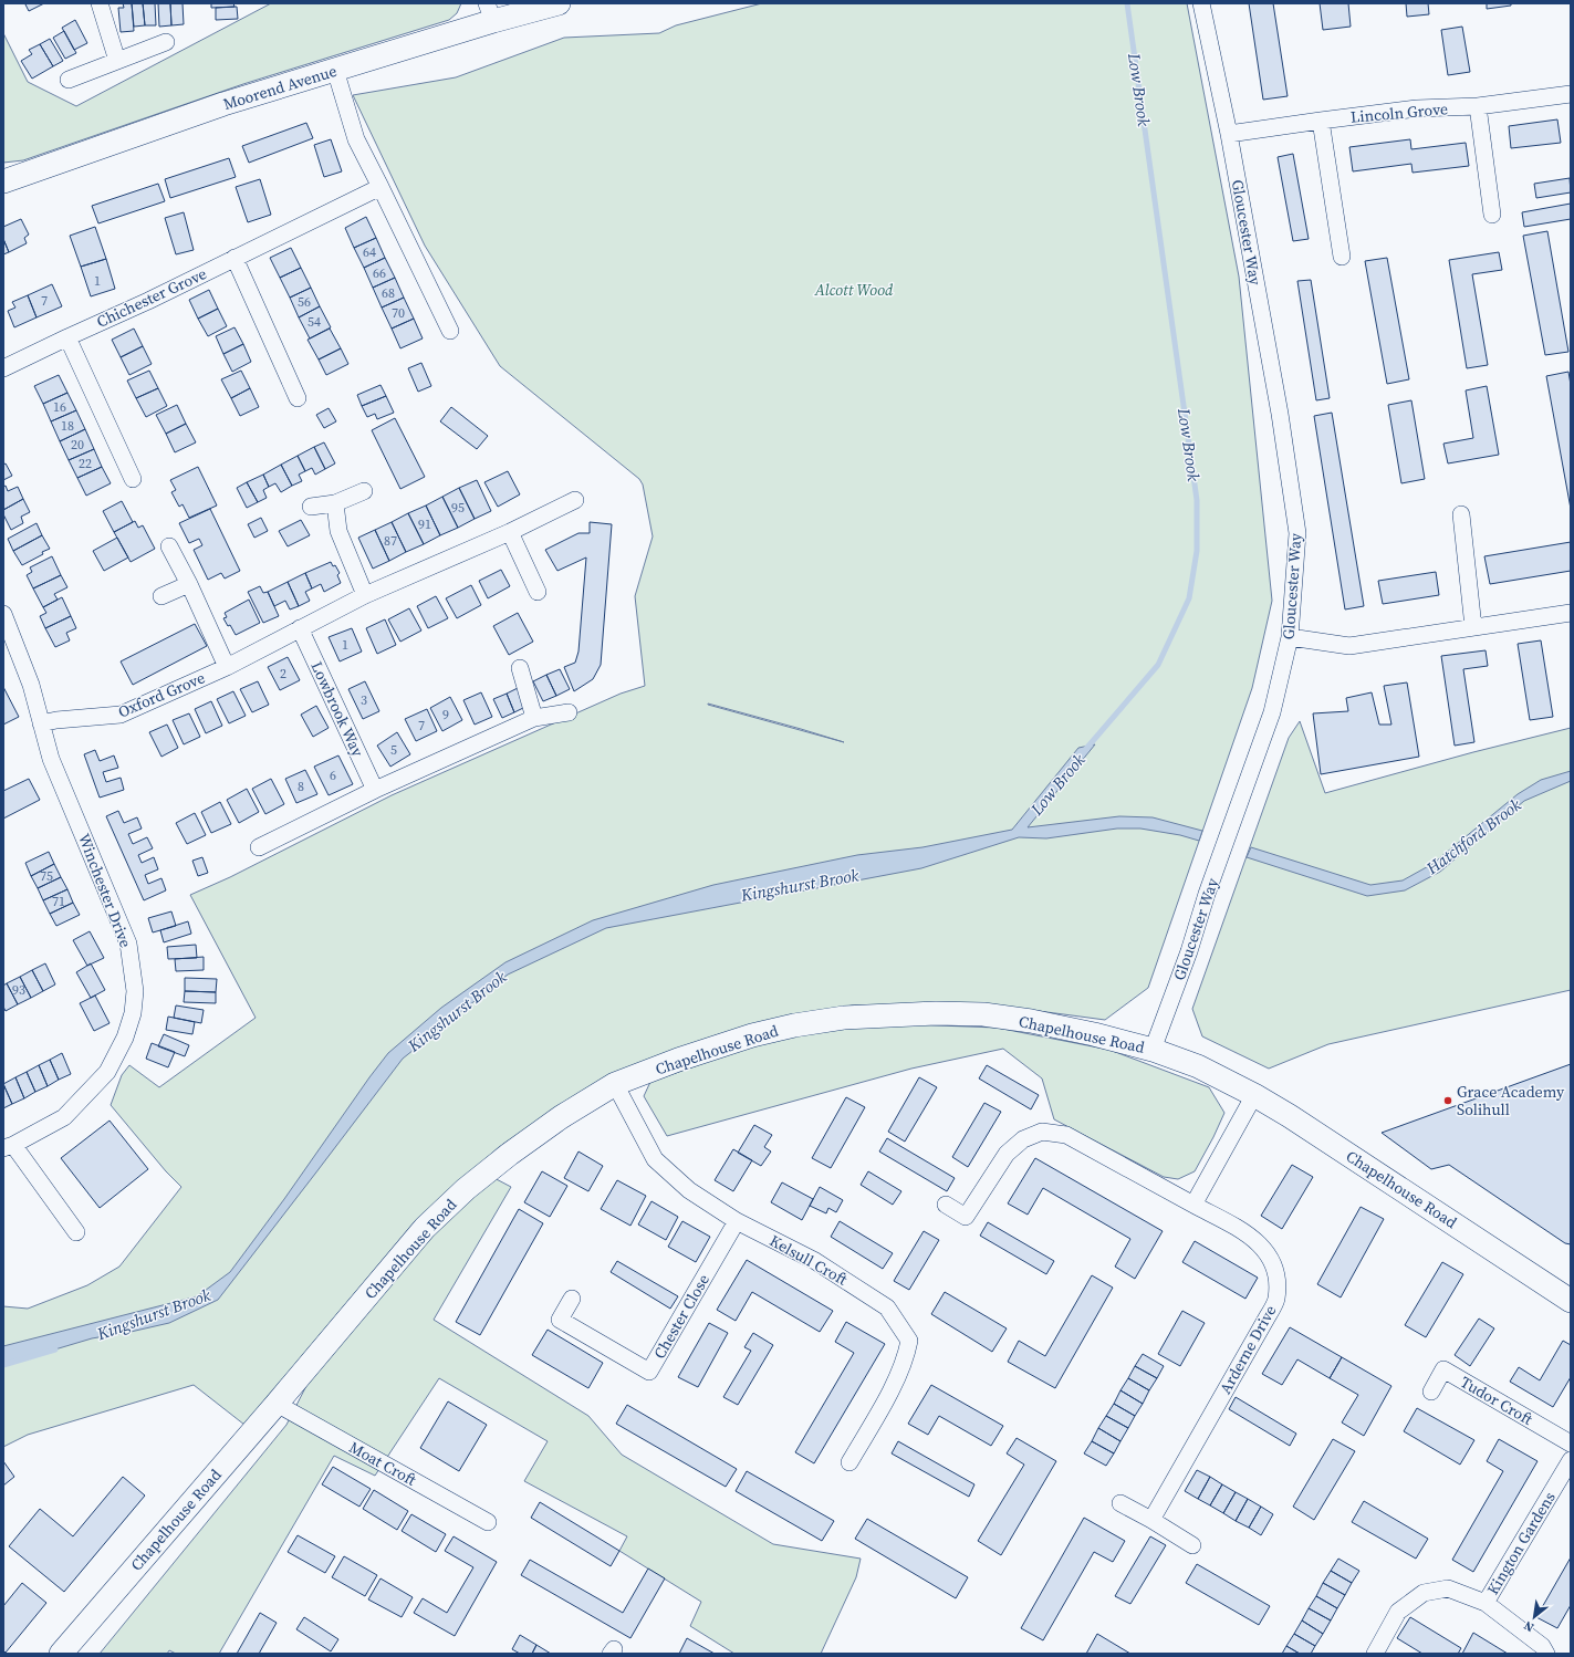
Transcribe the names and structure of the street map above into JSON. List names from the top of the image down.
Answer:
{
  "streets": {
    "street": [
      "Moorend Avenue",
      "Lincoln Grove",
      "Gloucester Way",
      "Chichester Grove",
      "Oxford Grove",
      "Lowbrook Way",
      "Winchester Drive",
      "Chapelhouse Road",
      "Kelsull Croft",
      "Chester Close",
      "Arderne Drive",
      "Tudor Croft",
      "Moat Croft",
      "Kington Gardens"
    ]
  },
  "crossings": [
    ["Lincoln Grove", "Gloucester Way"],
    ["Gloucester Way", "Chapelhouse Road"],
    ["Oxford Grove", "Lowbrook Way"],
    ["Oxford Grove", "Winchester Drive"],
    ["Chapelhouse Road", "Kelsull Croft"],
    ["Chapelhouse Road", "Moat Croft"],
    ["Kelsull Croft", "Chester Close"]
  ],
  "water": ["Low Brook", "Hatchford Brook", "Kingshurst Brook"],
  "parks": ["Alcott Wood"],
  "places": ["Grace Academy Solihull"],
  "house_numbers": [
    "64",
    "66",
    "1",
    "68",
    "7",
    "56",
    "70",
    "54",
    "16",
    "18",
    "20",
    "22",
    "95",
    "91",
    "87",
    "1",
    "2",
    "3",
    "9",
    "7",
    "5",
    "6",
    "8",
    "75",
    "71",
    "93"
  ],
  "north": "bottom left"
}
